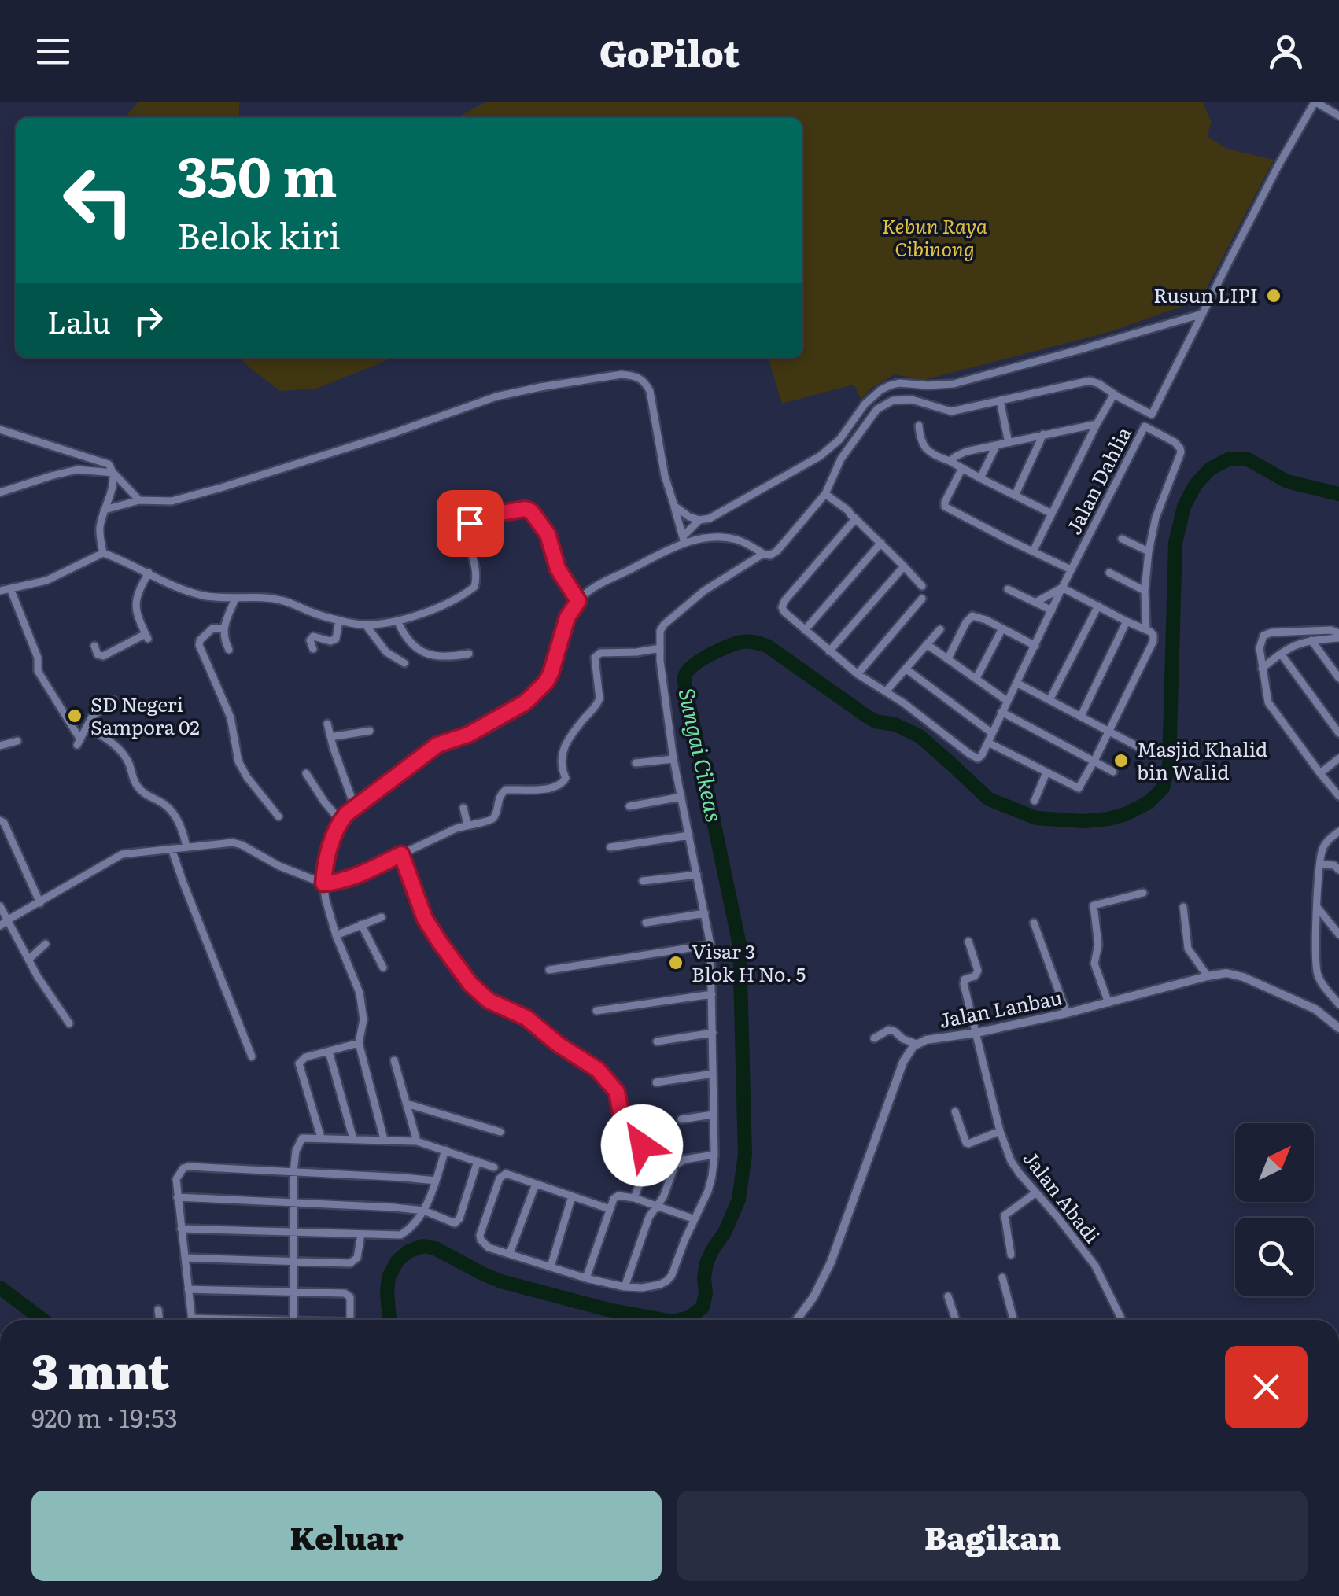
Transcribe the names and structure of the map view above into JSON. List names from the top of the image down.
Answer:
{
  "streets": {
    "street": ["Jalan Dahlia", "Jalan Lanbau", "Jalan Abadi"]
  },
  "crossings": [
    ["Jalan Lanbau", "Jalan Abadi"]
  ],
  "water": ["Sungai Cikeas"],
  "parks": ["Kebun Raya Cibinong"],
  "places": [
    "Rusun LIPI",
    "SD Negeri Sampora 02",
    "Masjid Khalid bin Walid",
    "Visar 3 Blok H No. 5"
  ],
  "north": "top right",
  "page": {
    "header": "GoPilot",
    "turn": ["350 m", "Belok kiri"],
    "then": "Lalu",
    "heading": ["3 mnt", "920 m · 19:53"],
    "buttons": ["Keluar", "Bagikan"]
  }
}
